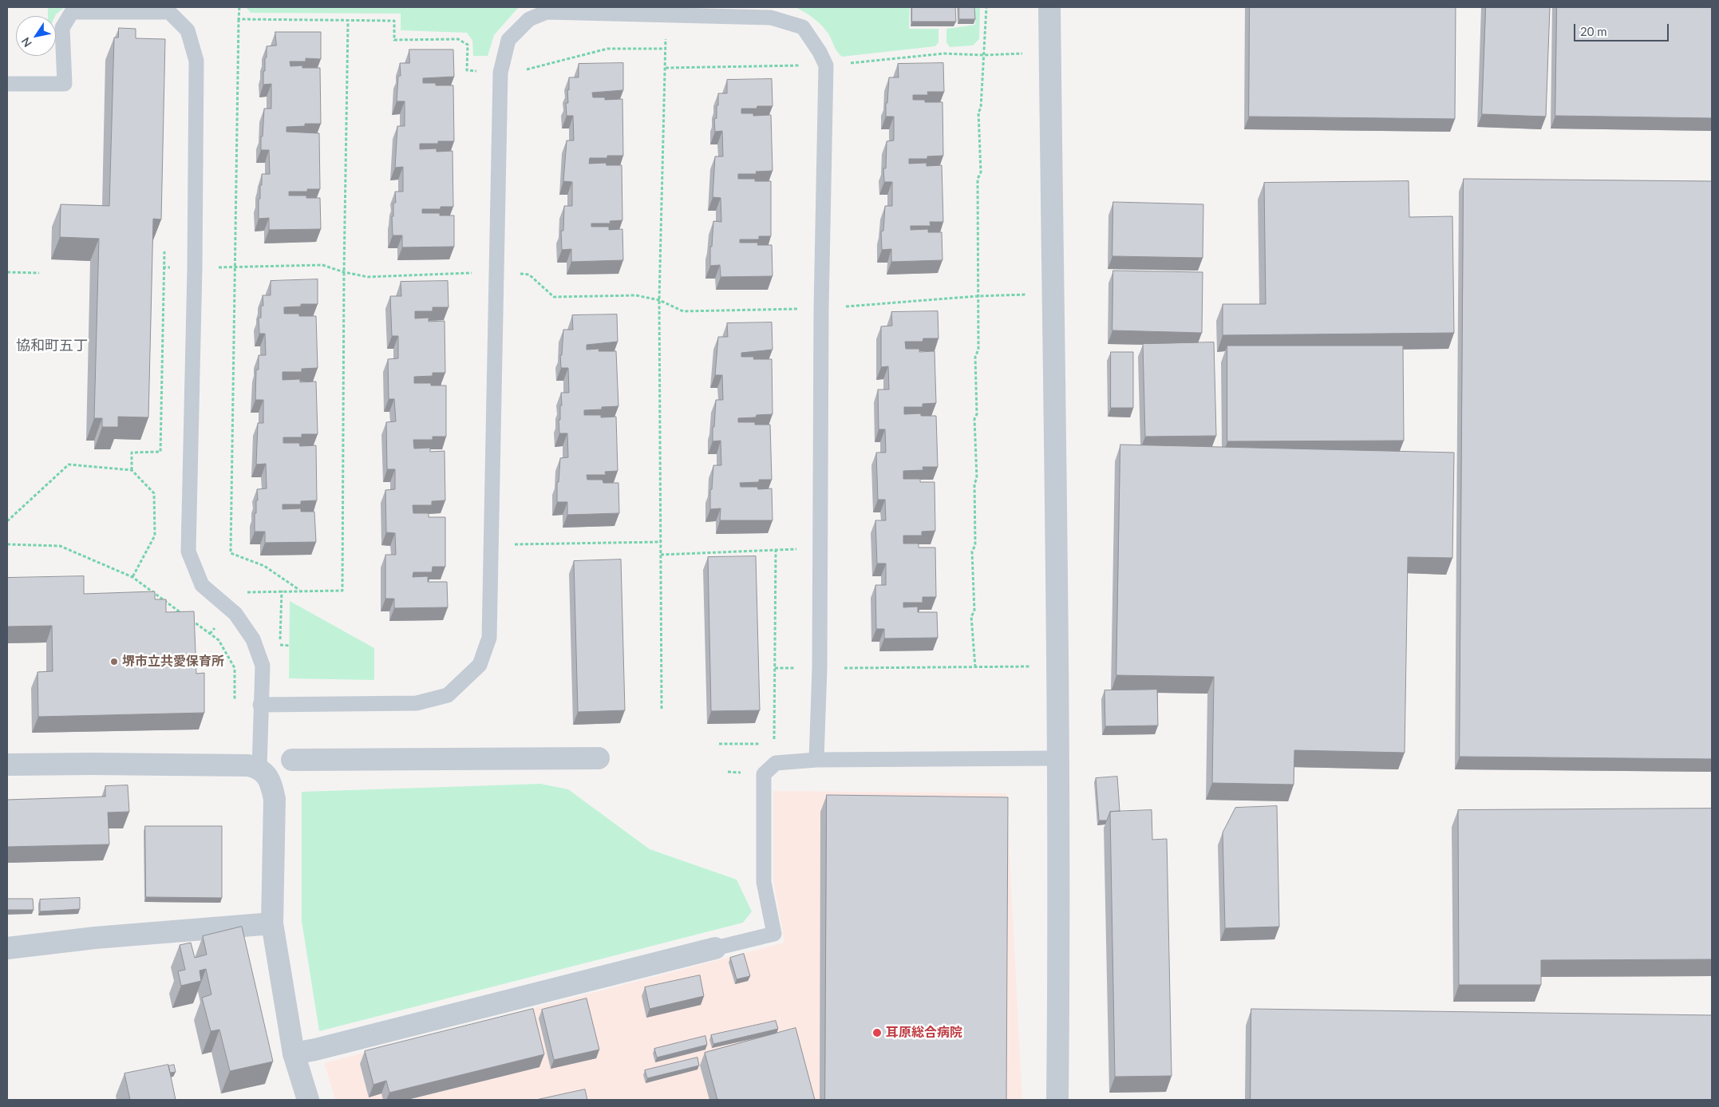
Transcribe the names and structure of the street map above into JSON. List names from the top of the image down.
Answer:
{
  "districts": ["協和町五丁"],
  "places": ["堺市立共愛保育所", "耳原総合病院"],
  "scale_bar": "20 m",
  "north": "bottom left"
}
